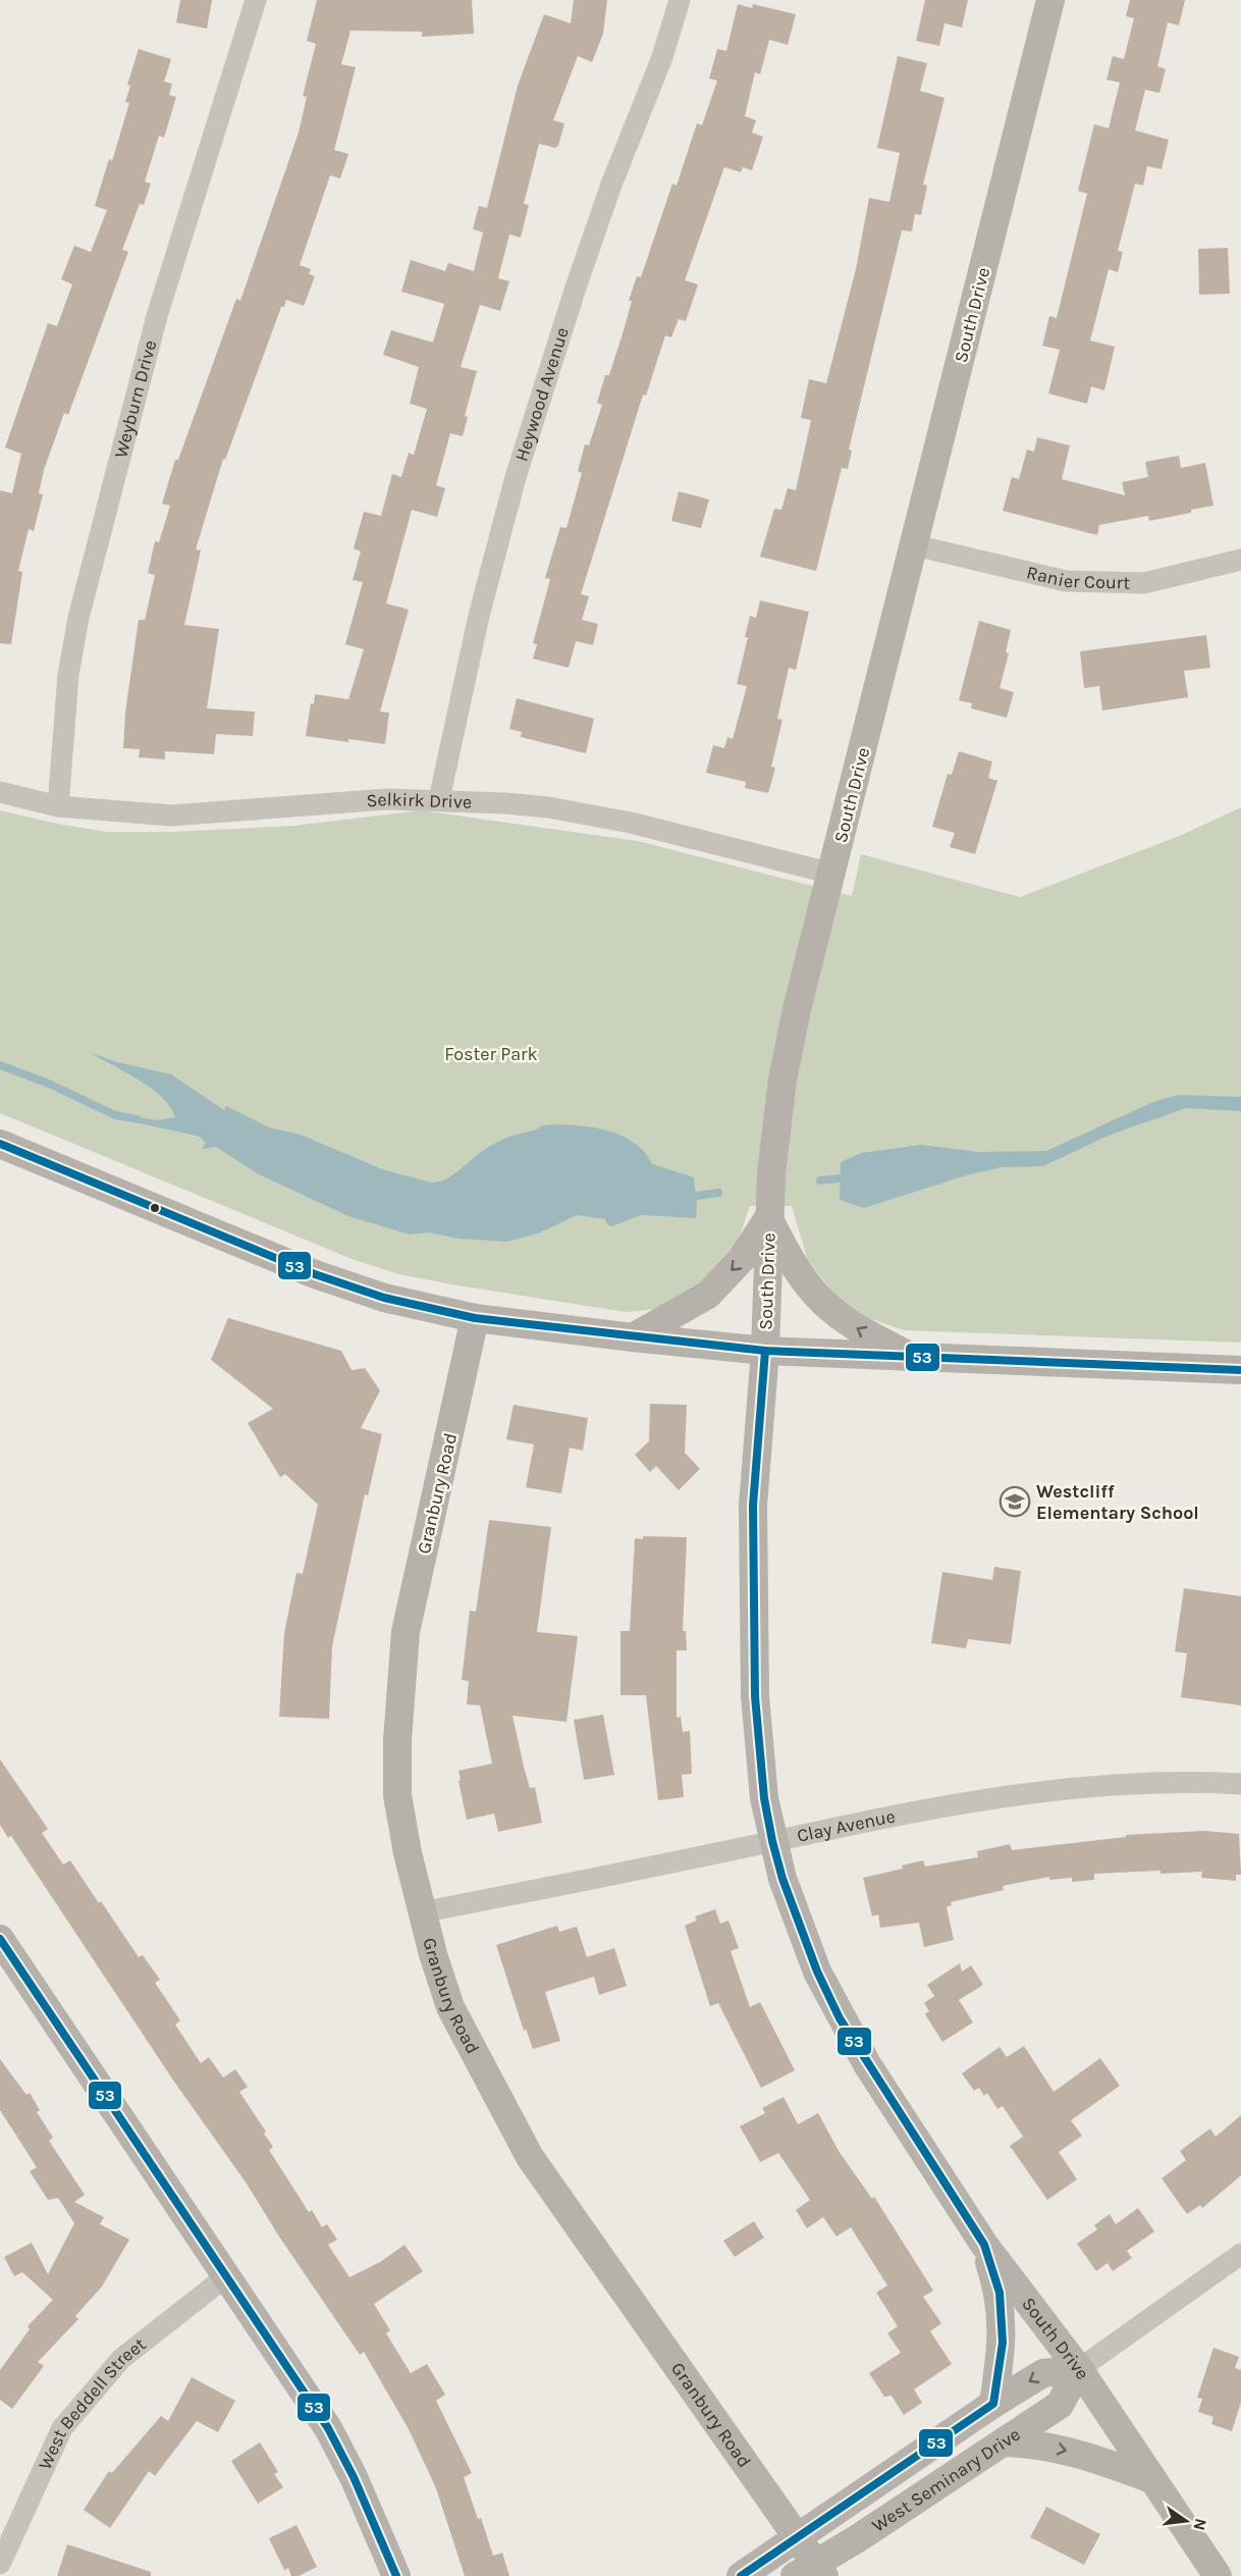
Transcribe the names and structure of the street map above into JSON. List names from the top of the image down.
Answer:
{
  "streets": {
    "street": [
      "South Drive",
      "Heywood Avenue",
      "Weyburn Drive",
      "Ranier Court",
      "Selkirk Drive",
      "Granbury Road",
      "Clay Avenue",
      "West Beddell Street",
      "West Seminary Drive"
    ]
  },
  "crossings": [
    ["South Drive", "Ranier Court"],
    ["South Drive", "Selkirk Drive"],
    ["South Drive", "Clay Avenue"],
    ["South Drive", "West Seminary Drive"],
    ["Heywood Avenue", "Selkirk Drive"],
    ["Weyburn Drive", "Selkirk Drive"],
    ["Granbury Road", "Clay Avenue"],
    ["Granbury Road", "West Seminary Drive"]
  ],
  "parks": ["Foster Park"],
  "places": {
    "school or university": ["Westcliff Elementary School"]
  },
  "lines": ["transit line 53"],
  "north": "right"
}
